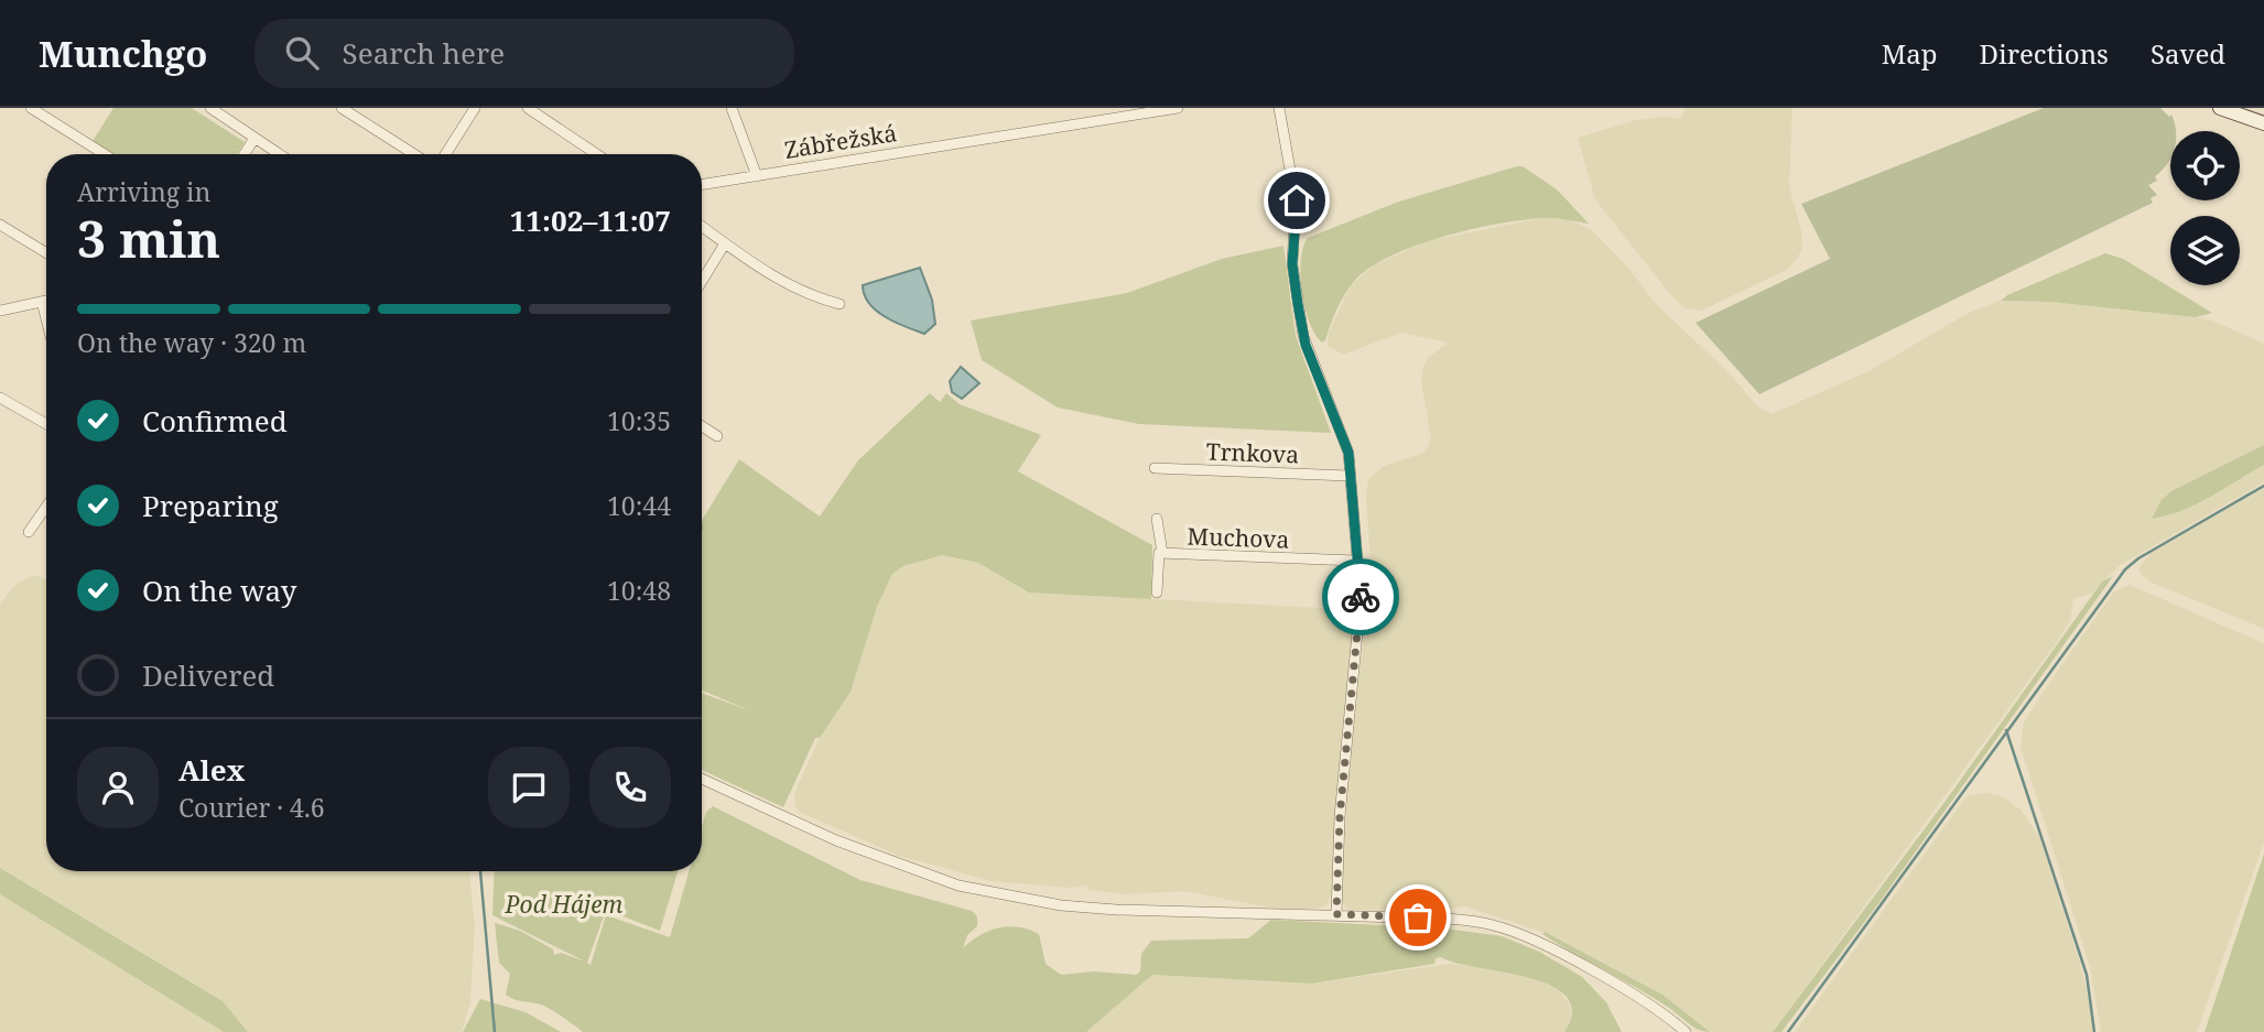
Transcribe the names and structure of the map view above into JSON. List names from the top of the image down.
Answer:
{
  "streets": {
    "street": ["Zábřežská", "Trnkova", "Muchova"]
  },
  "parks": ["Pod Hájem"],
  "page": {
    "header": "Munchgo",
    "search": "Search here",
    "nav": ["Map", "Directions", "Saved"],
    "heading": ["3 min", "Arriving in", "11:02–11:07"],
    "panel": ["Alex", "Courier · 4.6"],
    "bar": "On the way · 320 m",
    "list": [
      ["Confirmed", "10:35"],
      ["Preparing", "10:44"],
      ["On the way", "10:48"],
      "Delivered"
    ]
  }
}
